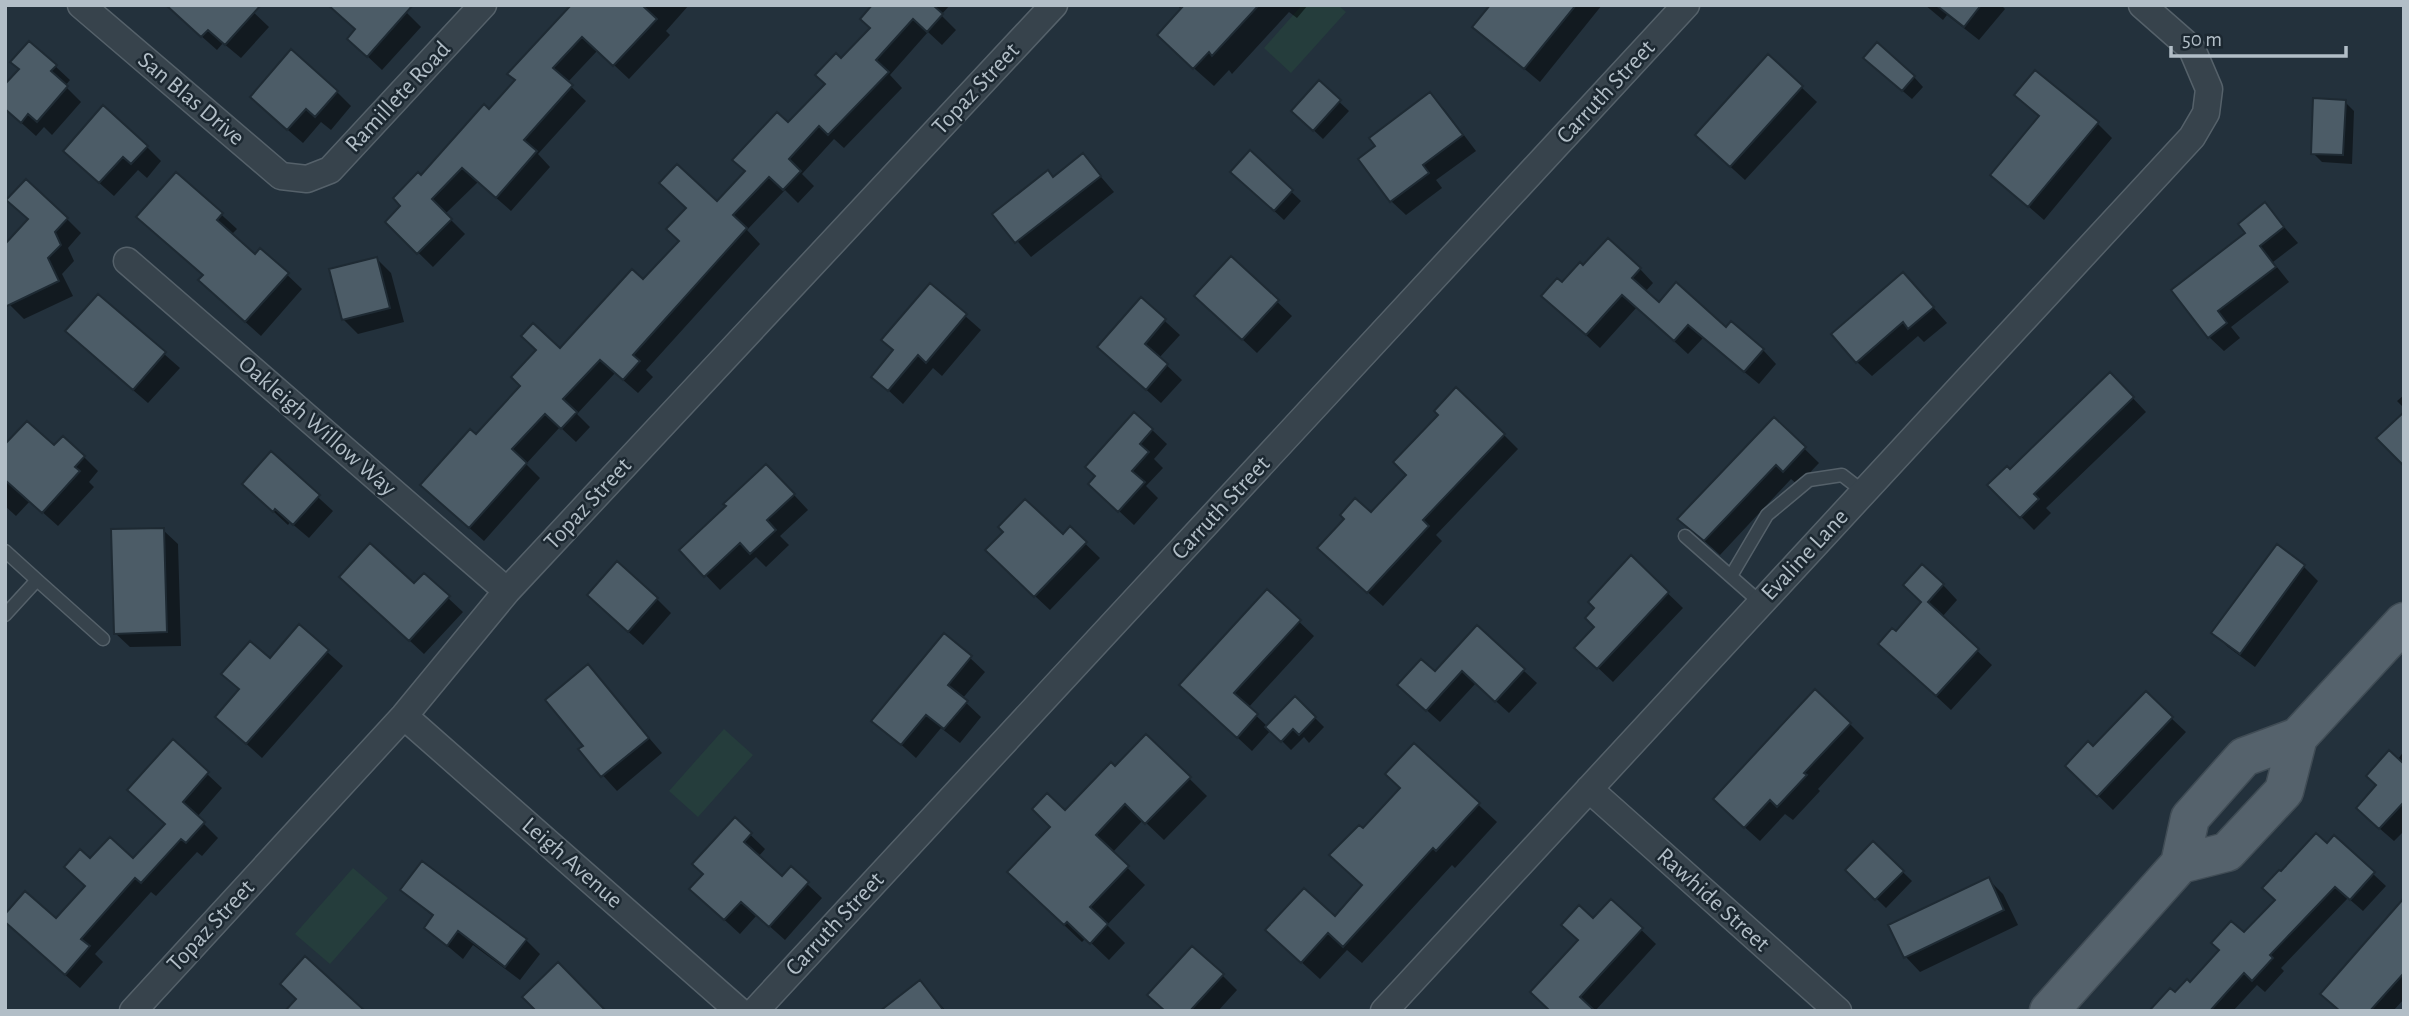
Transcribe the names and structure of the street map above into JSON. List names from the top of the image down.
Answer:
{
  "streets": {
    "street": [
      "Topaz Street",
      "Carruth Street",
      "Ramillete Road",
      "San Blas Drive",
      "Oakleigh Willow Way",
      "Evaline Lane",
      "Leigh Avenue",
      "Rawhide Street"
    ]
  },
  "crossings": [
    ["Topaz Street", "Oakleigh Willow Way"],
    ["Topaz Street", "Leigh Avenue"],
    ["Ramillete Road", "San Blas Drive"],
    ["Evaline Lane", "Rawhide Street"]
  ],
  "scale_bar": "50 m"
}
